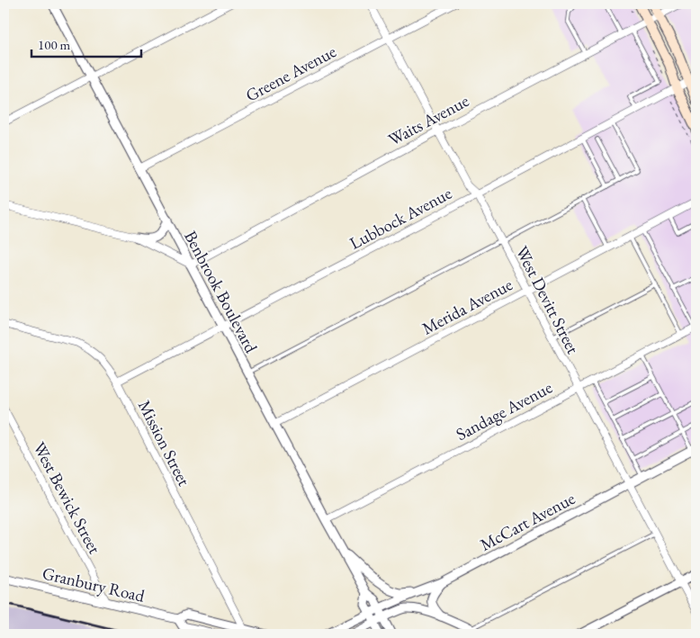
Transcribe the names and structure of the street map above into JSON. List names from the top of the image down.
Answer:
{
  "streets": {
    "street": [
      "Greene Avenue",
      "Waits Avenue",
      "Lubbock Avenue",
      "Benbrook Boulevard",
      "West Devitt Street",
      "Merida Avenue",
      "Sandage Avenue",
      "Mission Street",
      "West Bewick Street",
      "McCart Avenue",
      "Granbury Road"
    ]
  },
  "crossings": [
    ["Greene Avenue", "Benbrook Boulevard"],
    ["Greene Avenue", "West Devitt Street"],
    ["Waits Avenue", "Benbrook Boulevard"],
    ["Waits Avenue", "West Devitt Street"],
    ["Lubbock Avenue", "Benbrook Boulevard"],
    ["Lubbock Avenue", "West Devitt Street"],
    ["Lubbock Avenue", "Mission Street"],
    ["Benbrook Boulevard", "Merida Avenue"],
    ["Benbrook Boulevard", "Sandage Avenue"],
    ["Benbrook Boulevard", "McCart Avenue"],
    ["West Devitt Street", "Merida Avenue"],
    ["West Devitt Street", "Sandage Avenue"],
    ["West Devitt Street", "McCart Avenue"],
    ["Mission Street", "Granbury Road"],
    ["West Bewick Street", "Granbury Road"]
  ],
  "scale_bar": "100 m"
}
